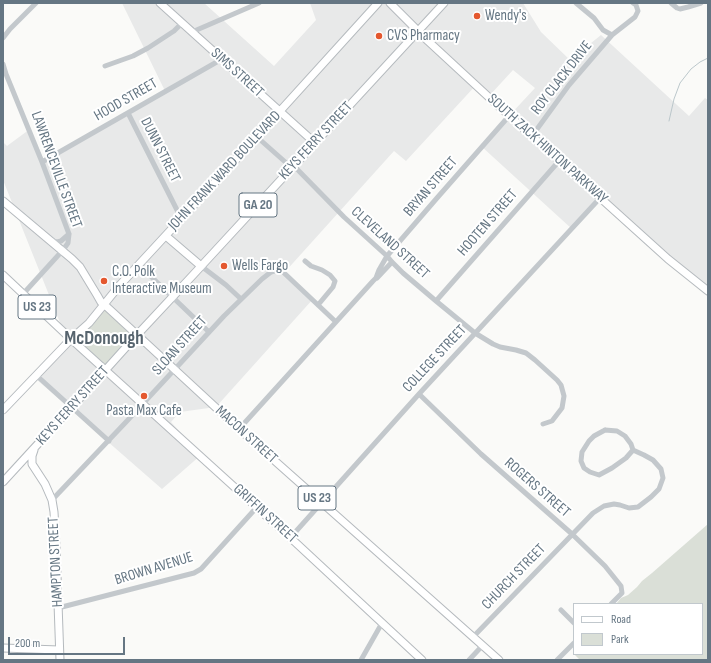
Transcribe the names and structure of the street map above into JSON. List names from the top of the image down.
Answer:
{
  "streets": {
    "main road": [
      "SIMS STREET",
      "KEYS FERRY STREET",
      "SOUTH ZACK HINTON PARKWAY",
      "JOHN FRANK WARD BOULEVARD",
      "GA 20",
      "US 23",
      "MACON STREET",
      "GRIFFIN STREET",
      "HAMPTON STREET"
    ],
    "street": [
      "ROY CLACK DRIVE",
      "HOOD STREET",
      "DUNN STREET",
      "LAWRENCEVILLE STREET",
      "BRYAN STREET",
      "HOOTEN STREET",
      "CLEVELAND STREET",
      "SLOAN STREET",
      "COLLEGE STREET",
      "ROGERS STREET",
      "BROWN AVENUE",
      "CHURCH STREET"
    ]
  },
  "crossings": [
    ["SIMS STREET", "HOOD STREET"],
    ["SIMS STREET", "KEYS FERRY STREET"],
    ["SIMS STREET", "JOHN FRANK WARD BOULEVARD"],
    ["ROY CLACK DRIVE", "SOUTH ZACK HINTON PARKWAY"],
    ["HOOD STREET", "DUNN STREET"],
    ["HOOD STREET", "LAWRENCEVILLE STREET"],
    ["KEYS FERRY STREET", "SOUTH ZACK HINTON PARKWAY"],
    ["KEYS FERRY STREET", "CLEVELAND STREET"],
    ["KEYS FERRY STREET", "US 23"],
    ["KEYS FERRY STREET", "MACON STREET"],
    ["KEYS FERRY STREET", "GRIFFIN STREET"],
    ["SOUTH ZACK HINTON PARKWAY", "BRYAN STREET"],
    ["SOUTH ZACK HINTON PARKWAY", "HOOTEN STREET"],
    ["SOUTH ZACK HINTON PARKWAY", "COLLEGE STREET"],
    ["DUNN STREET", "JOHN FRANK WARD BOULEVARD"],
    ["LAWRENCEVILLE STREET", "US 23"],
    ["LAWRENCEVILLE STREET", "MACON STREET"],
    ["JOHN FRANK WARD BOULEVARD", "CLEVELAND STREET"],
    ["JOHN FRANK WARD BOULEVARD", "US 23"],
    ["JOHN FRANK WARD BOULEVARD", "MACON STREET"],
    ["BRYAN STREET", "CLEVELAND STREET"],
    ["BRYAN STREET", "SLOAN STREET"],
    ["BRYAN STREET", "MACON STREET"],
    ["HOOTEN STREET", "CLEVELAND STREET"],
    ["CLEVELAND STREET", "COLLEGE STREET"],
    ["US 23", "GRIFFIN STREET"],
    ["SLOAN STREET", "MACON STREET"],
    ["SLOAN STREET", "GRIFFIN STREET"],
    ["SLOAN STREET", "HAMPTON STREET"],
    ["COLLEGE STREET", "MACON STREET"],
    ["COLLEGE STREET", "ROGERS STREET"],
    ["COLLEGE STREET", "GRIFFIN STREET"],
    ["MACON STREET", "CHURCH STREET"],
    ["ROGERS STREET", "CHURCH STREET"],
    ["GRIFFIN STREET", "BROWN AVENUE"],
    ["HAMPTON STREET", "BROWN AVENUE"]
  ],
  "districts": ["McDonough"],
  "places": [
    "Wendy's",
    "CVS Pharmacy",
    "Wells Fargo",
    "C.O. Polk Interactive Museum",
    "Pasta Max Cafe"
  ],
  "legend": ["Road", "Park"],
  "scale_bar": "200 m"
}
